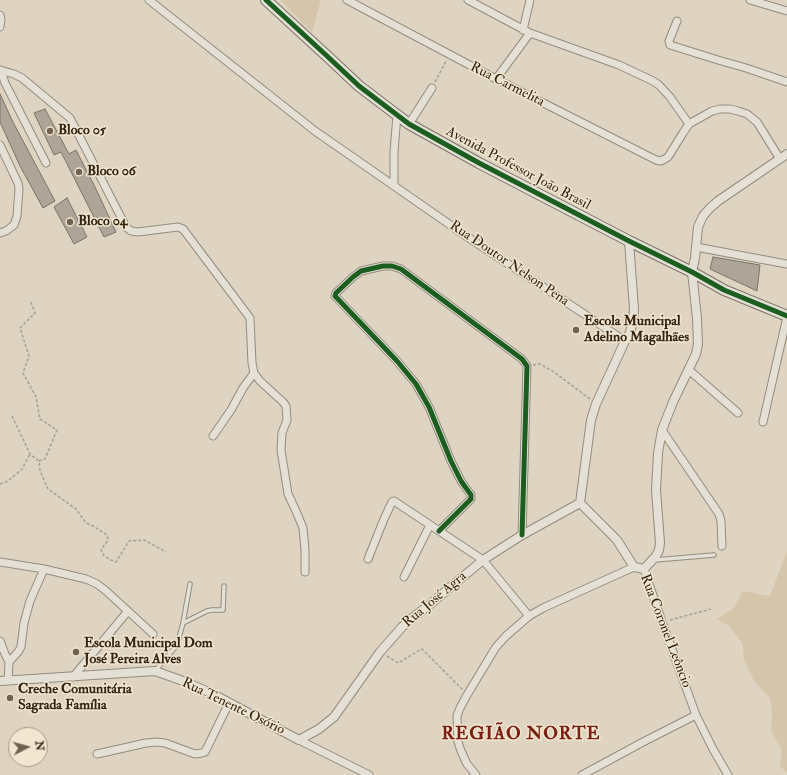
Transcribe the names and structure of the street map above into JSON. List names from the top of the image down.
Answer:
{
  "streets": {
    "main road": ["Avenida Professor João Brasil"],
    "street": [
      "Rua Carmelita",
      "Rua Doutor Nelson Pena",
      "Rua José Agra",
      "Rua Coronel Leôncio",
      "Rua Tenente Osório"
    ]
  },
  "crossings": [
    ["Rua José Agra", "Rua Coronel Leôncio"],
    ["Rua José Agra", "Rua Tenente Osório"]
  ],
  "districts": ["REGIÃO NORTE"],
  "places": [
    "Bloco 05",
    "Bloco 06",
    "Bloco 04",
    "Escola Municipal Adelino Magalhães",
    "Escola Municipal Dom José Pereira Alves",
    "Creche Comunitária Sagrada Família"
  ],
  "north": "right"
}
